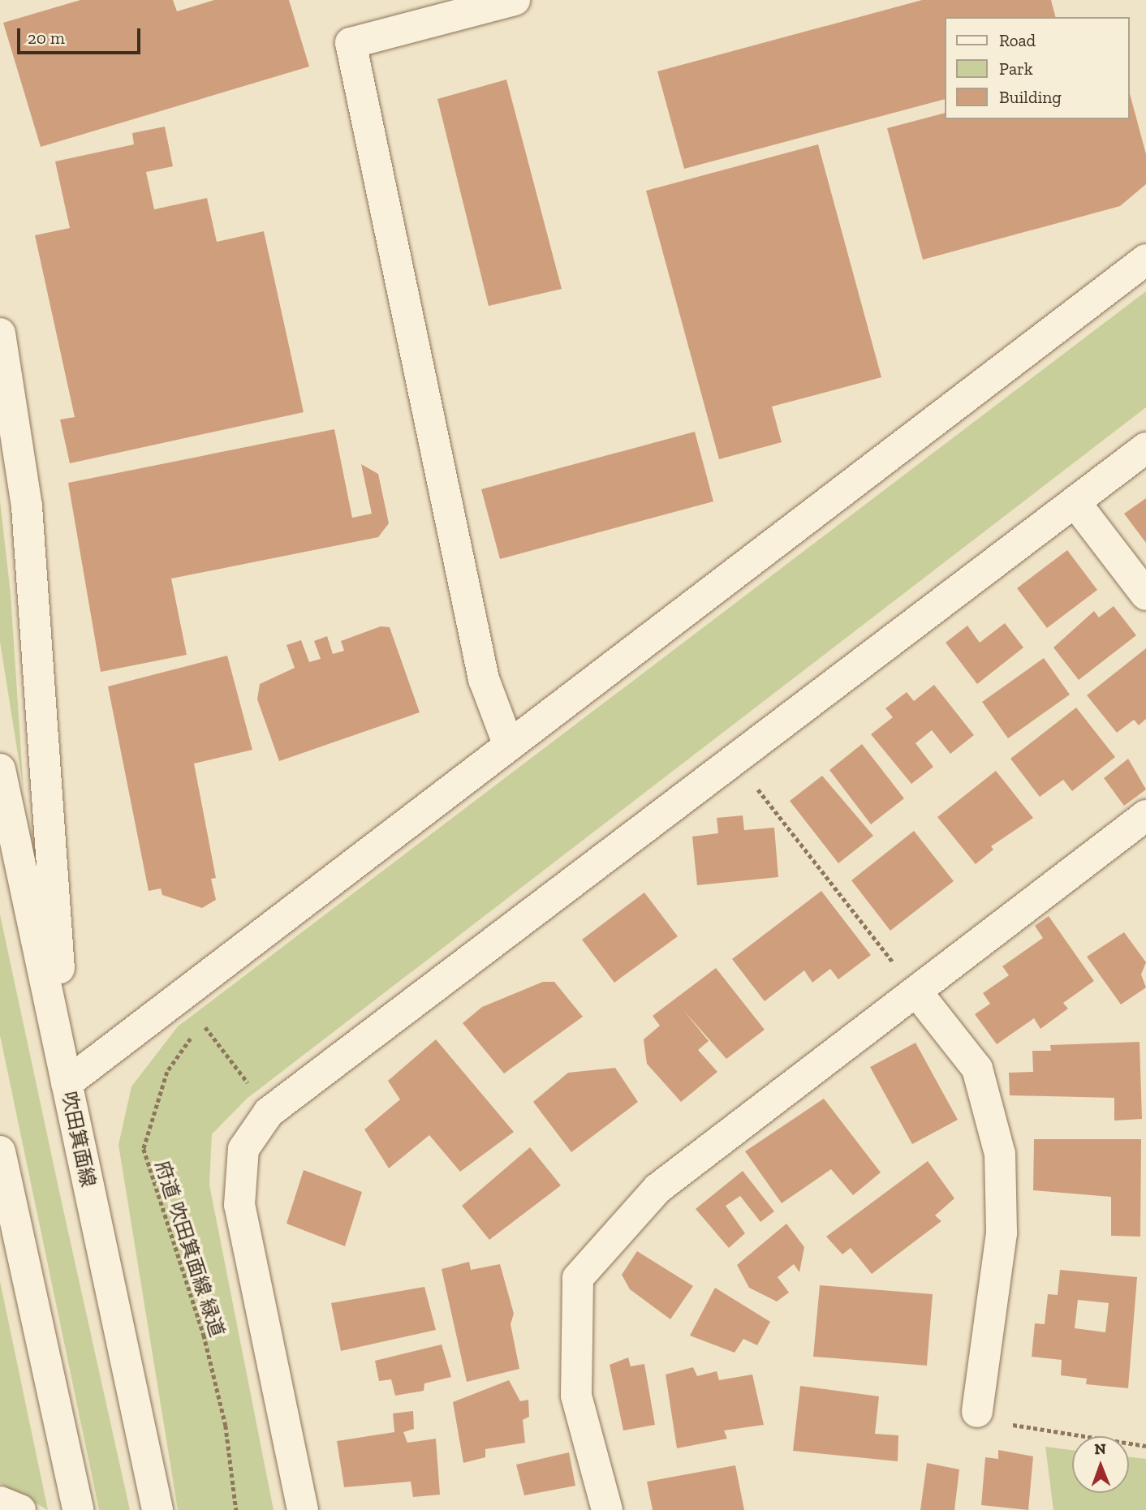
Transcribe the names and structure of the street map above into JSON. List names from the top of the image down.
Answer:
{
  "streets": {
    "street": ["吹田箕面線"],
    "path": ["府道 吹田箕面線 緑道"]
  },
  "legend": ["Road", "Park", "Building"],
  "scale_bar": "20 m",
  "north": "top"
}
